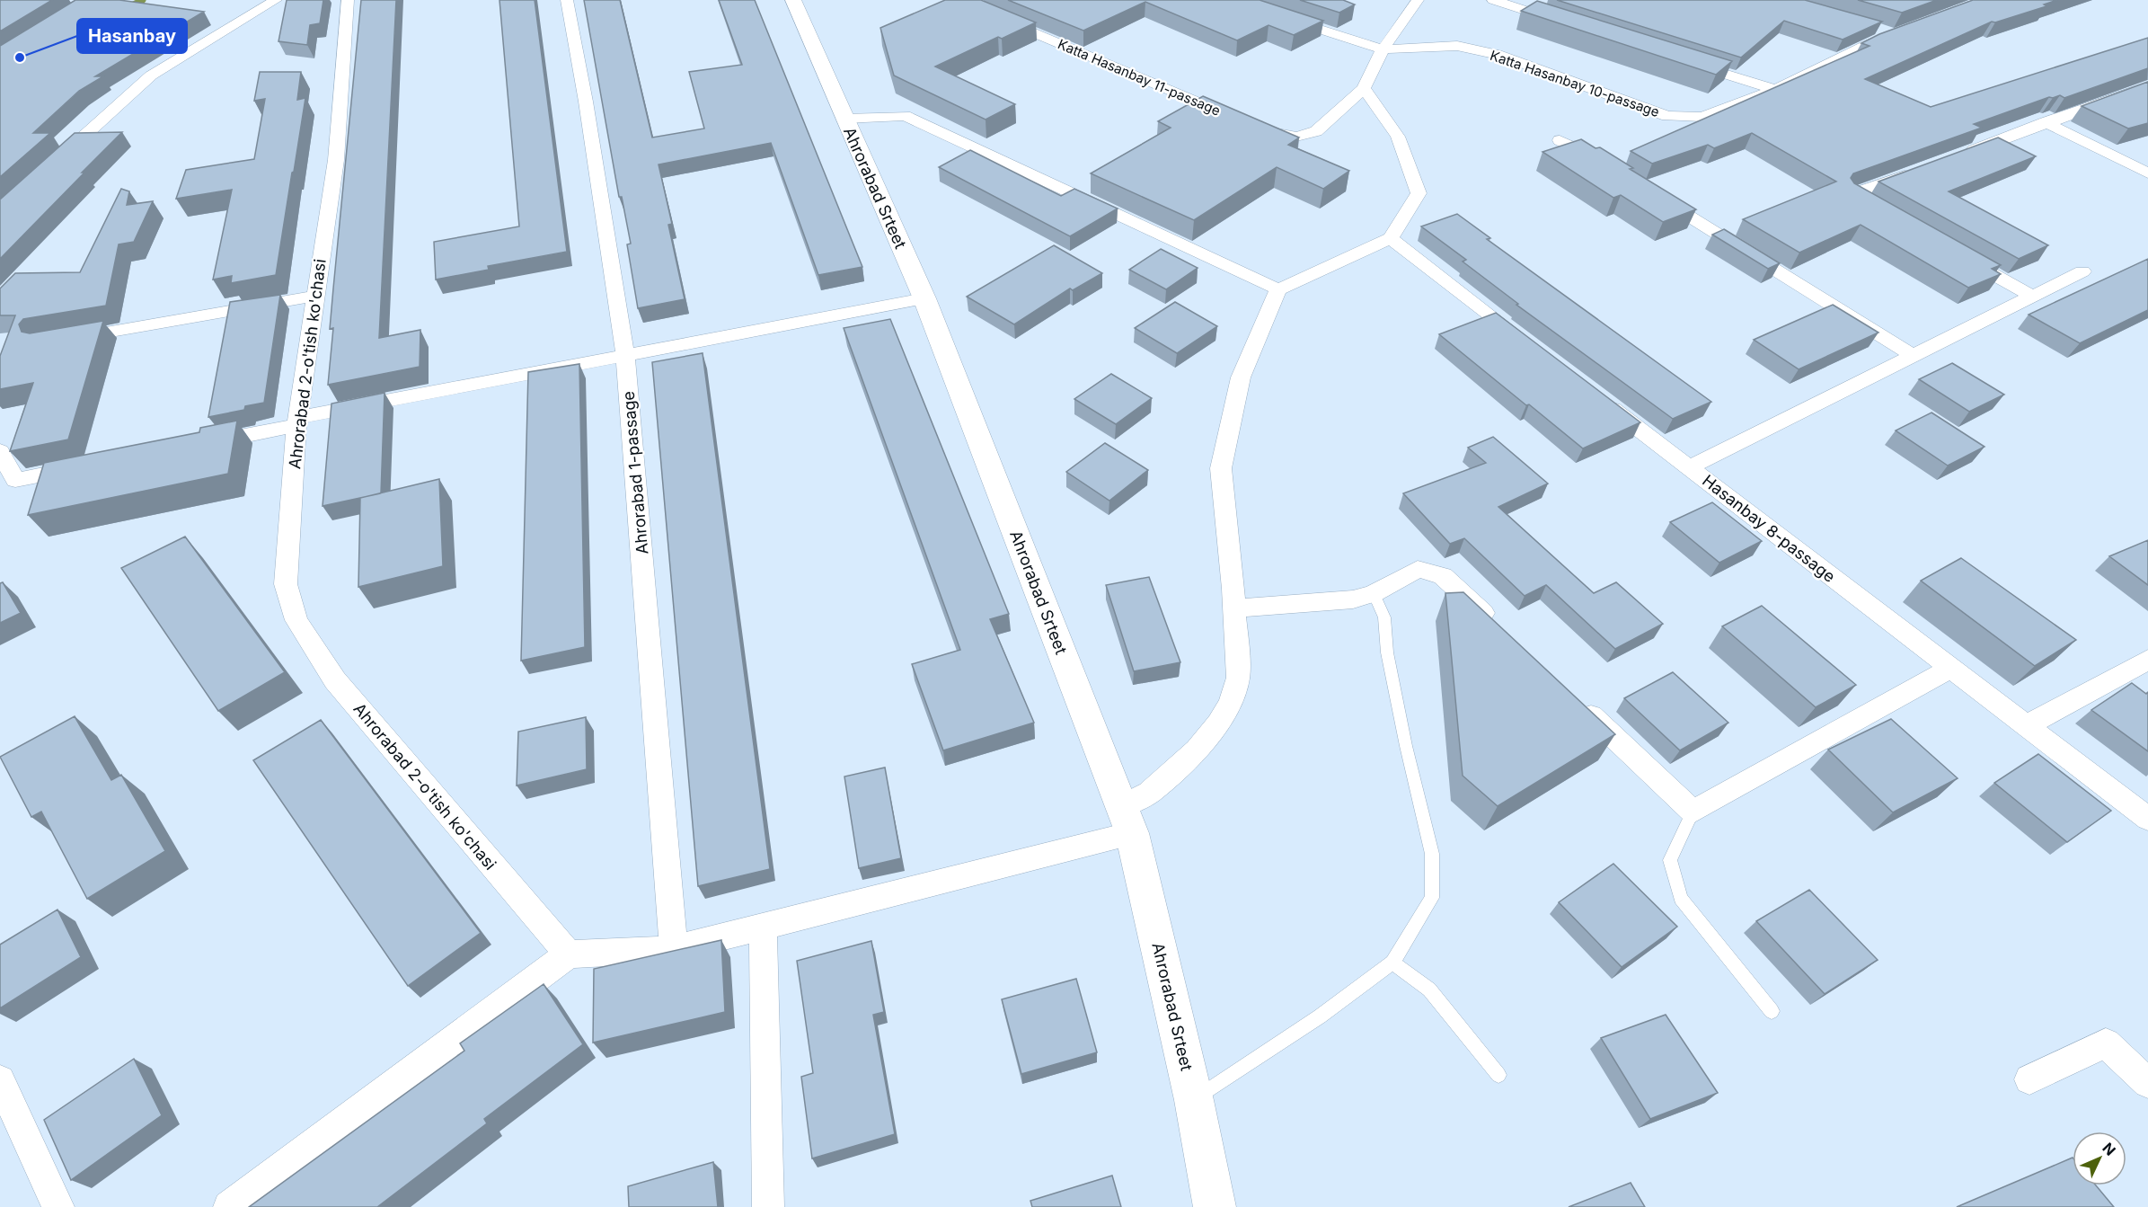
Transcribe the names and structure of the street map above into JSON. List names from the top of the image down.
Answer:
{
  "streets": {
    "street": [
      "Katta Hasanbay 11-passage",
      "Katta Hasanbay 10-passage",
      "Ahrorabad Srteet",
      "Ahrorabad 2-o'tish ko'chasi",
      "Ahrorabad 1-passage",
      "Hasanbay 8-passage"
    ]
  },
  "places": ["Hasanbay"],
  "north": "top right"
}
